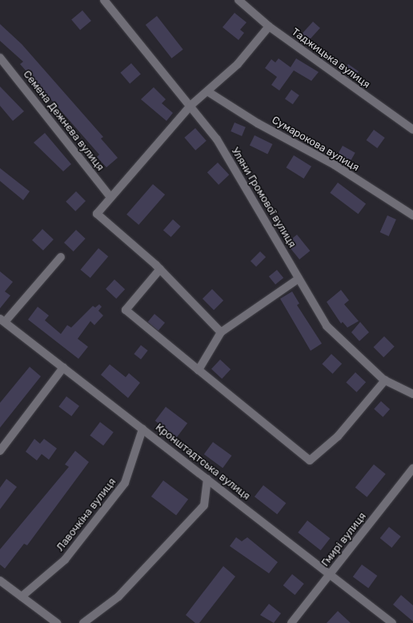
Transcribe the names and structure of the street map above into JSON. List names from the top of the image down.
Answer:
{
  "streets": {
    "street": [
      "Таджицька вулиця",
      "Семена Дежнєва вулиця",
      "Сумарокова вулиця",
      "Уляни Громової вулиця",
      "Кронштадтська вулиця",
      "Лавочкіна вулиця",
      "Гмирі вулиця"
    ]
  },
  "crossings": [
    ["Кронштадтська вулиця", "Лавочкіна вулиця"],
    ["Кронштадтська вулиця", "Гмирі вулиця"]
  ]
}
